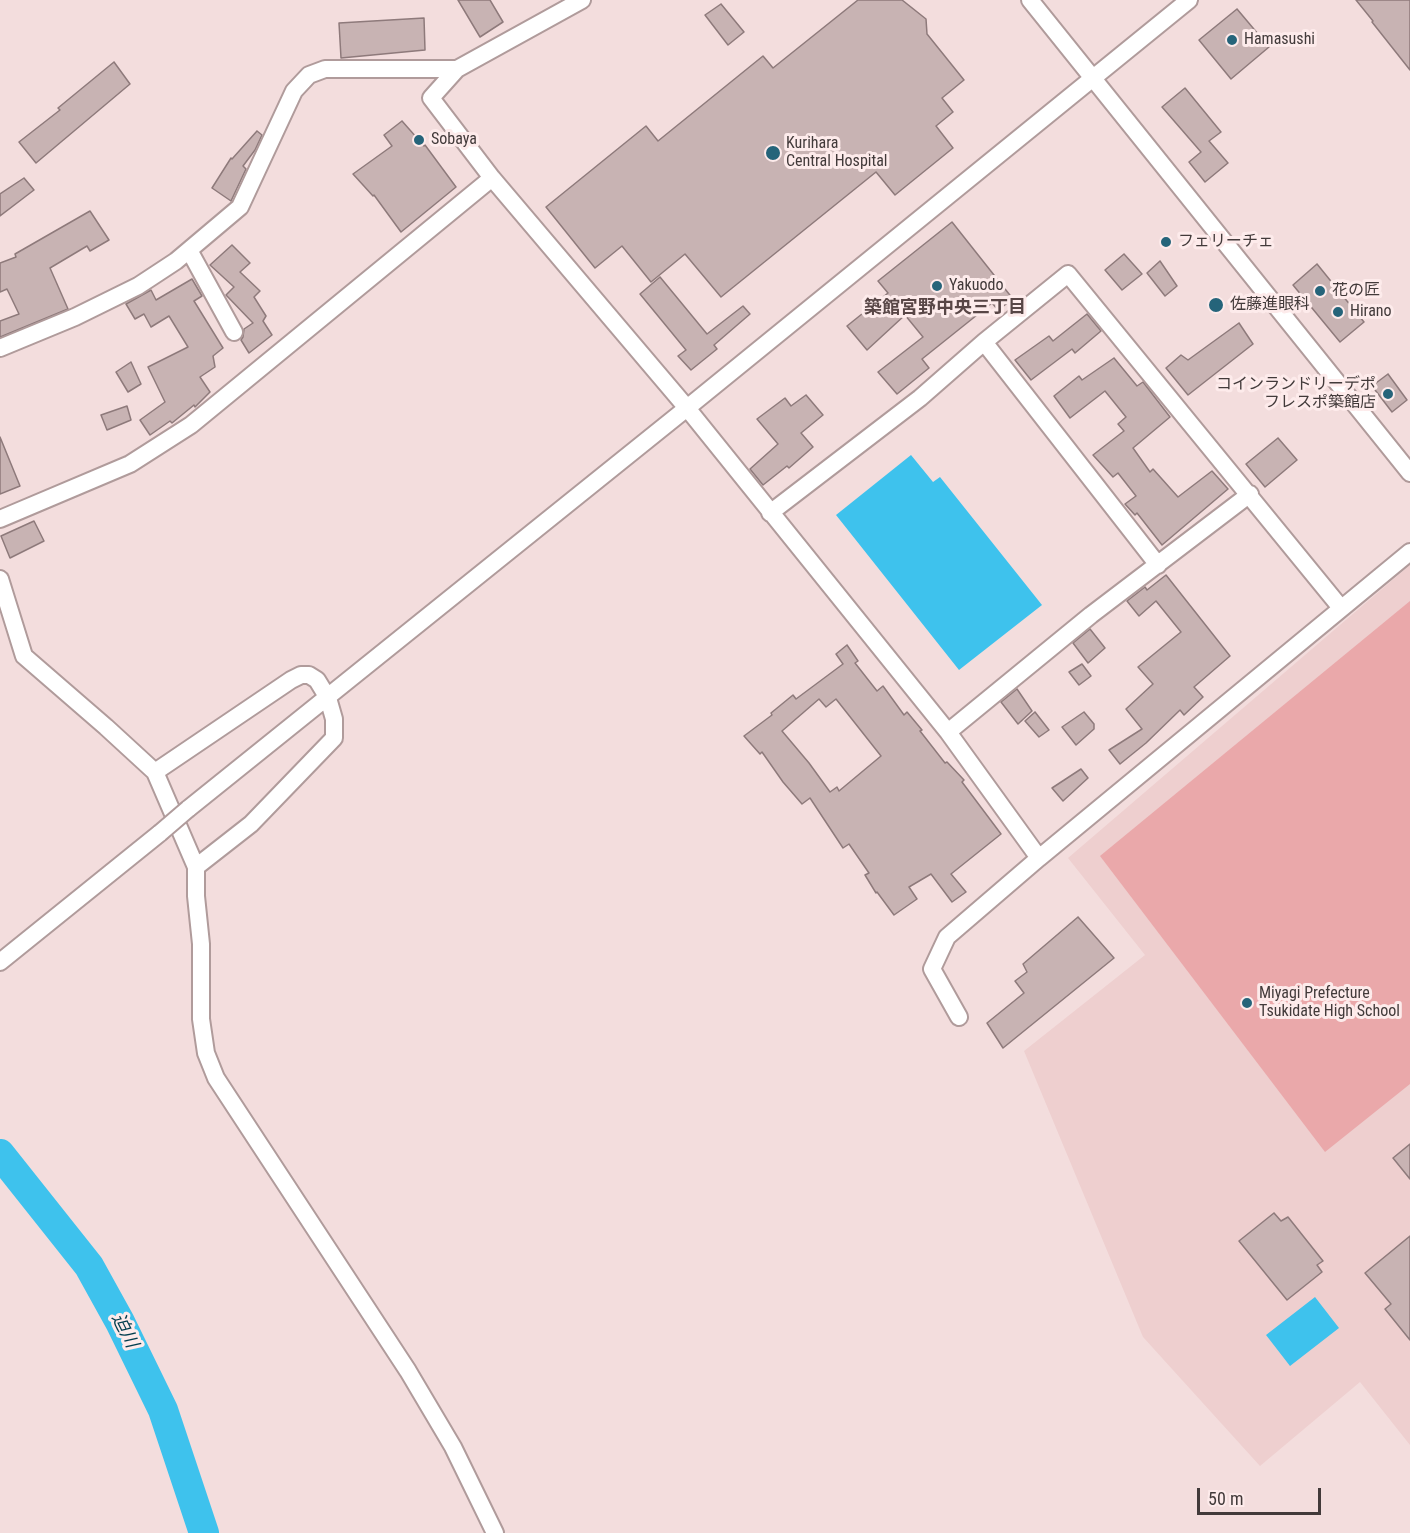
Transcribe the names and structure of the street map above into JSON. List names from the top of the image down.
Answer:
{
  "districts": ["築館宮野中央三丁目"],
  "water": ["迫川"],
  "places": [
    "Hamasushi",
    "Sobaya",
    "Kurihara Central Hospital",
    "フェリーチェ",
    "Yakuodo",
    "花の匠",
    "佐藤進眼科",
    "Hirano",
    "コインランドリーデポ フレスポ築館店",
    "Miyagi Prefecture Tsukidate High School"
  ],
  "scale_bar": "50 m"
}
